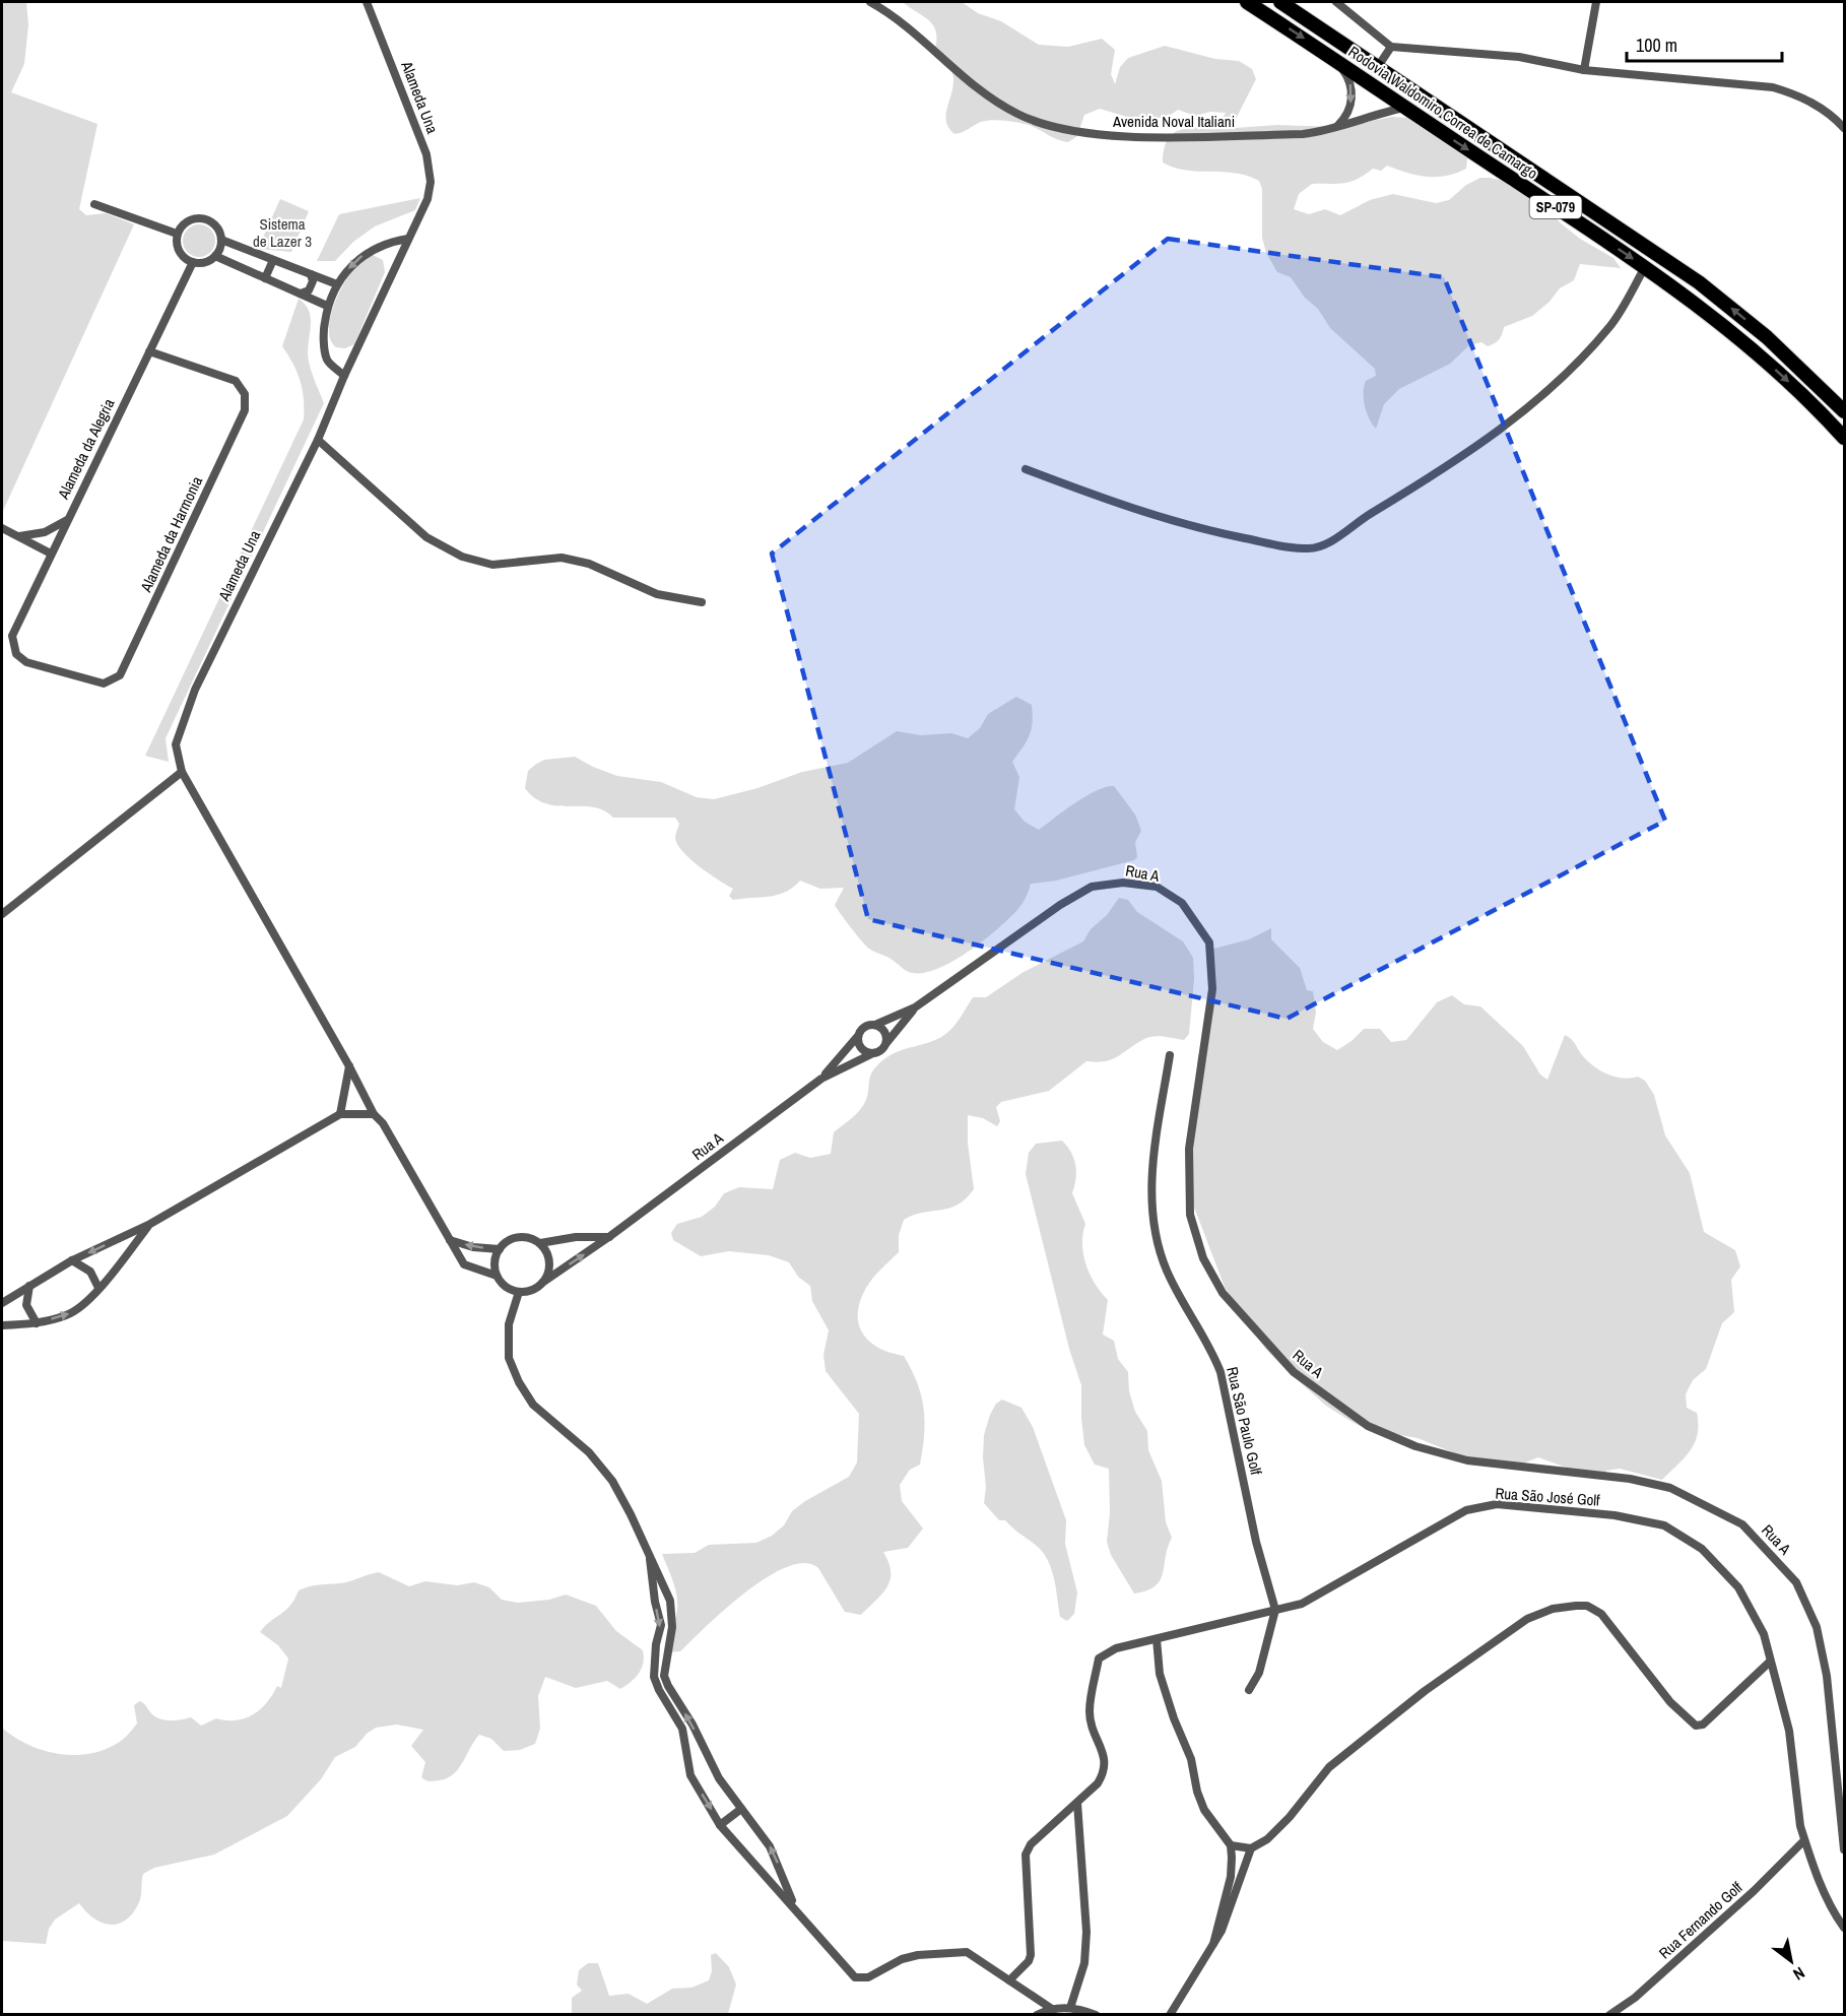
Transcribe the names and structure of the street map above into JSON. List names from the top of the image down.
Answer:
{
  "streets": {
    "main road": ["Rodovia Waldomiro Correa de Camargo", "SP-079"],
    "street": [
      "Alameda Una",
      "Avenida Noval Italiani",
      "Alameda da Alegria",
      "Alameda da Harmonia",
      "Rua A",
      "Rua São Paulo Golf",
      "Rua São José Golf",
      "Rua Fernando Golf"
    ]
  },
  "crossings": [
    ["Alameda Una", "Rua A"],
    ["Rodovia Waldomiro Correa de Camargo", "Avenida Noval Italiani"],
    ["Alameda da Alegria", "Alameda da Harmonia"],
    ["Rua São Paulo Golf", "Rua São José Golf"],
    ["Rua São José Golf", "Rua Fernando Golf"]
  ],
  "parks": ["Sistema de Lazer 3"],
  "scale_bar": "100 m",
  "north": "bottom right"
}
